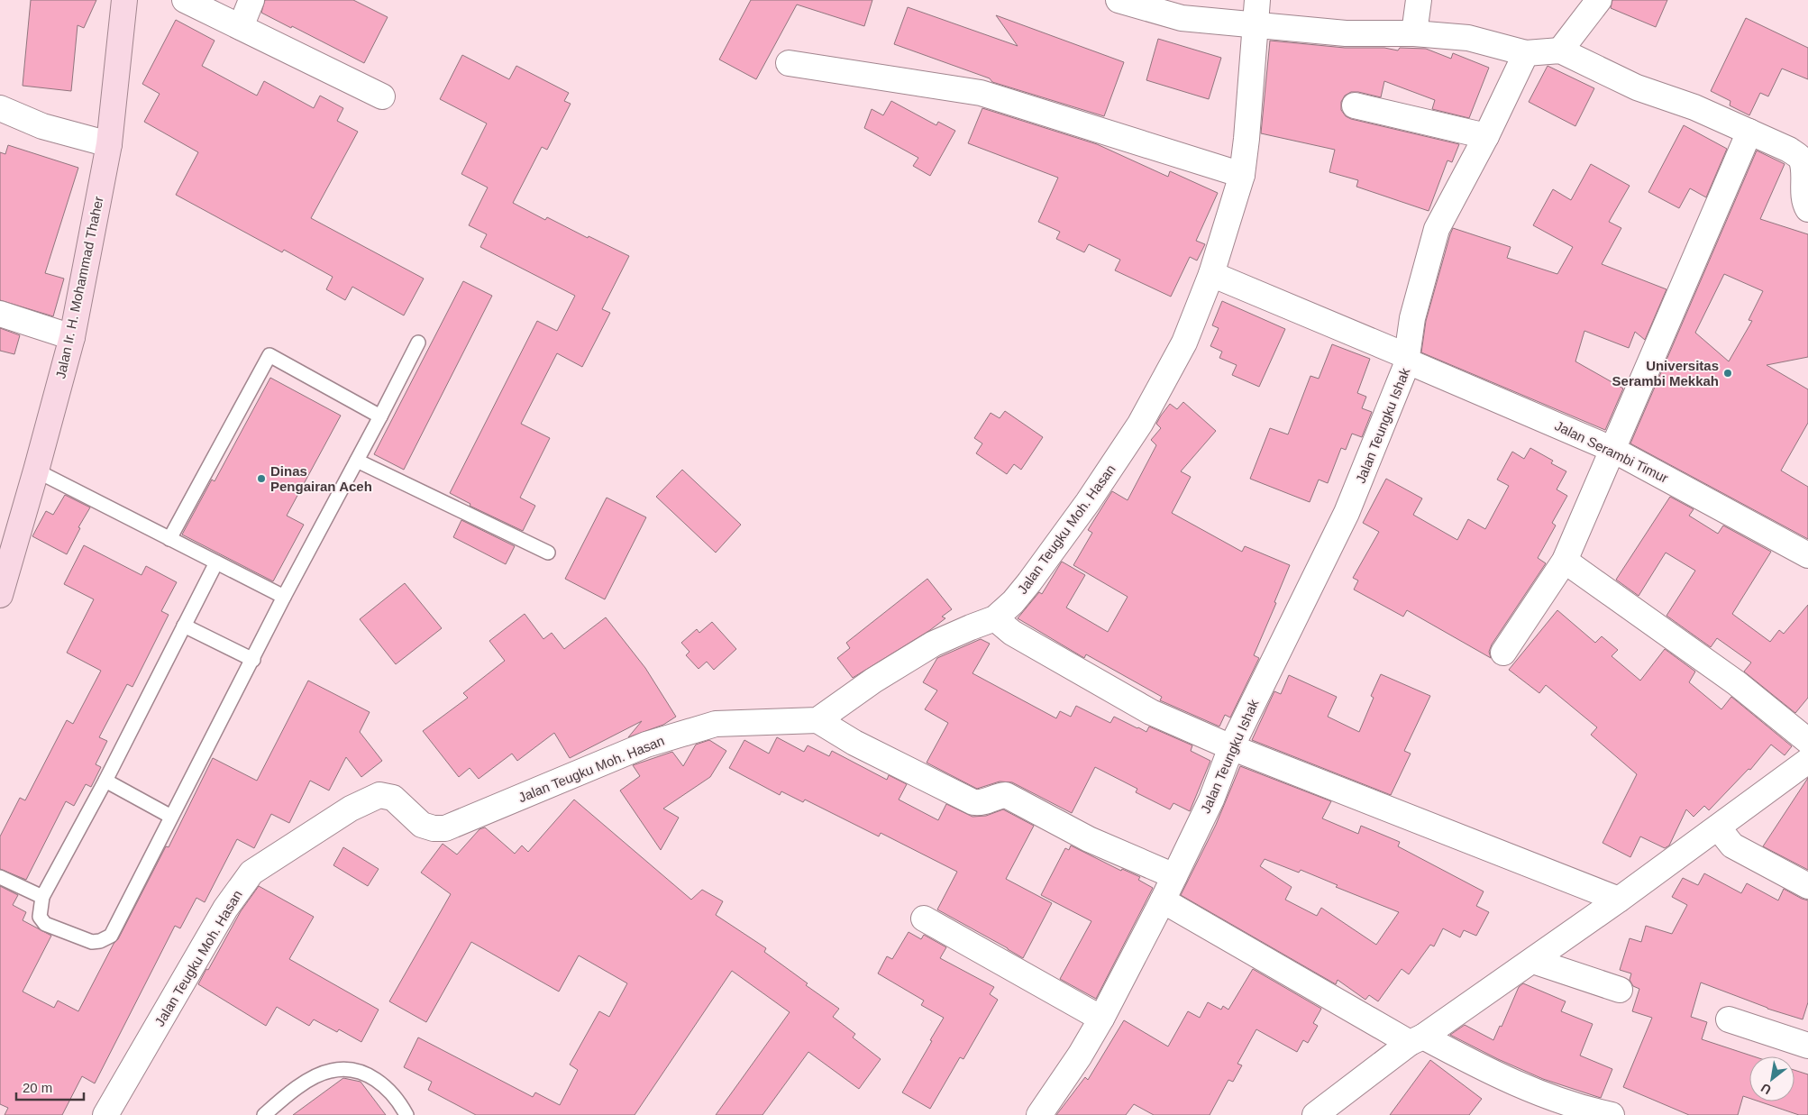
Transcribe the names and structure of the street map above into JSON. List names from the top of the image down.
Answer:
{
  "streets": {
    "main road": ["Jalan Ir. H. Mohammad Thaher"],
    "street": ["Jalan Teungku Ishak", "Jalan Serambi Timur", "Jalan Teugku Moh. Hasan"]
  },
  "crossings": [
    ["Jalan Teungku Ishak", "Jalan Serambi Timur"],
    ["Jalan Serambi Timur", "Jalan Teugku Moh. Hasan"]
  ],
  "places": ["Universitas Serambi Mekkah", "Dinas Pengairan Aceh"],
  "scale_bar": "20 m",
  "north": "bottom left"
}
